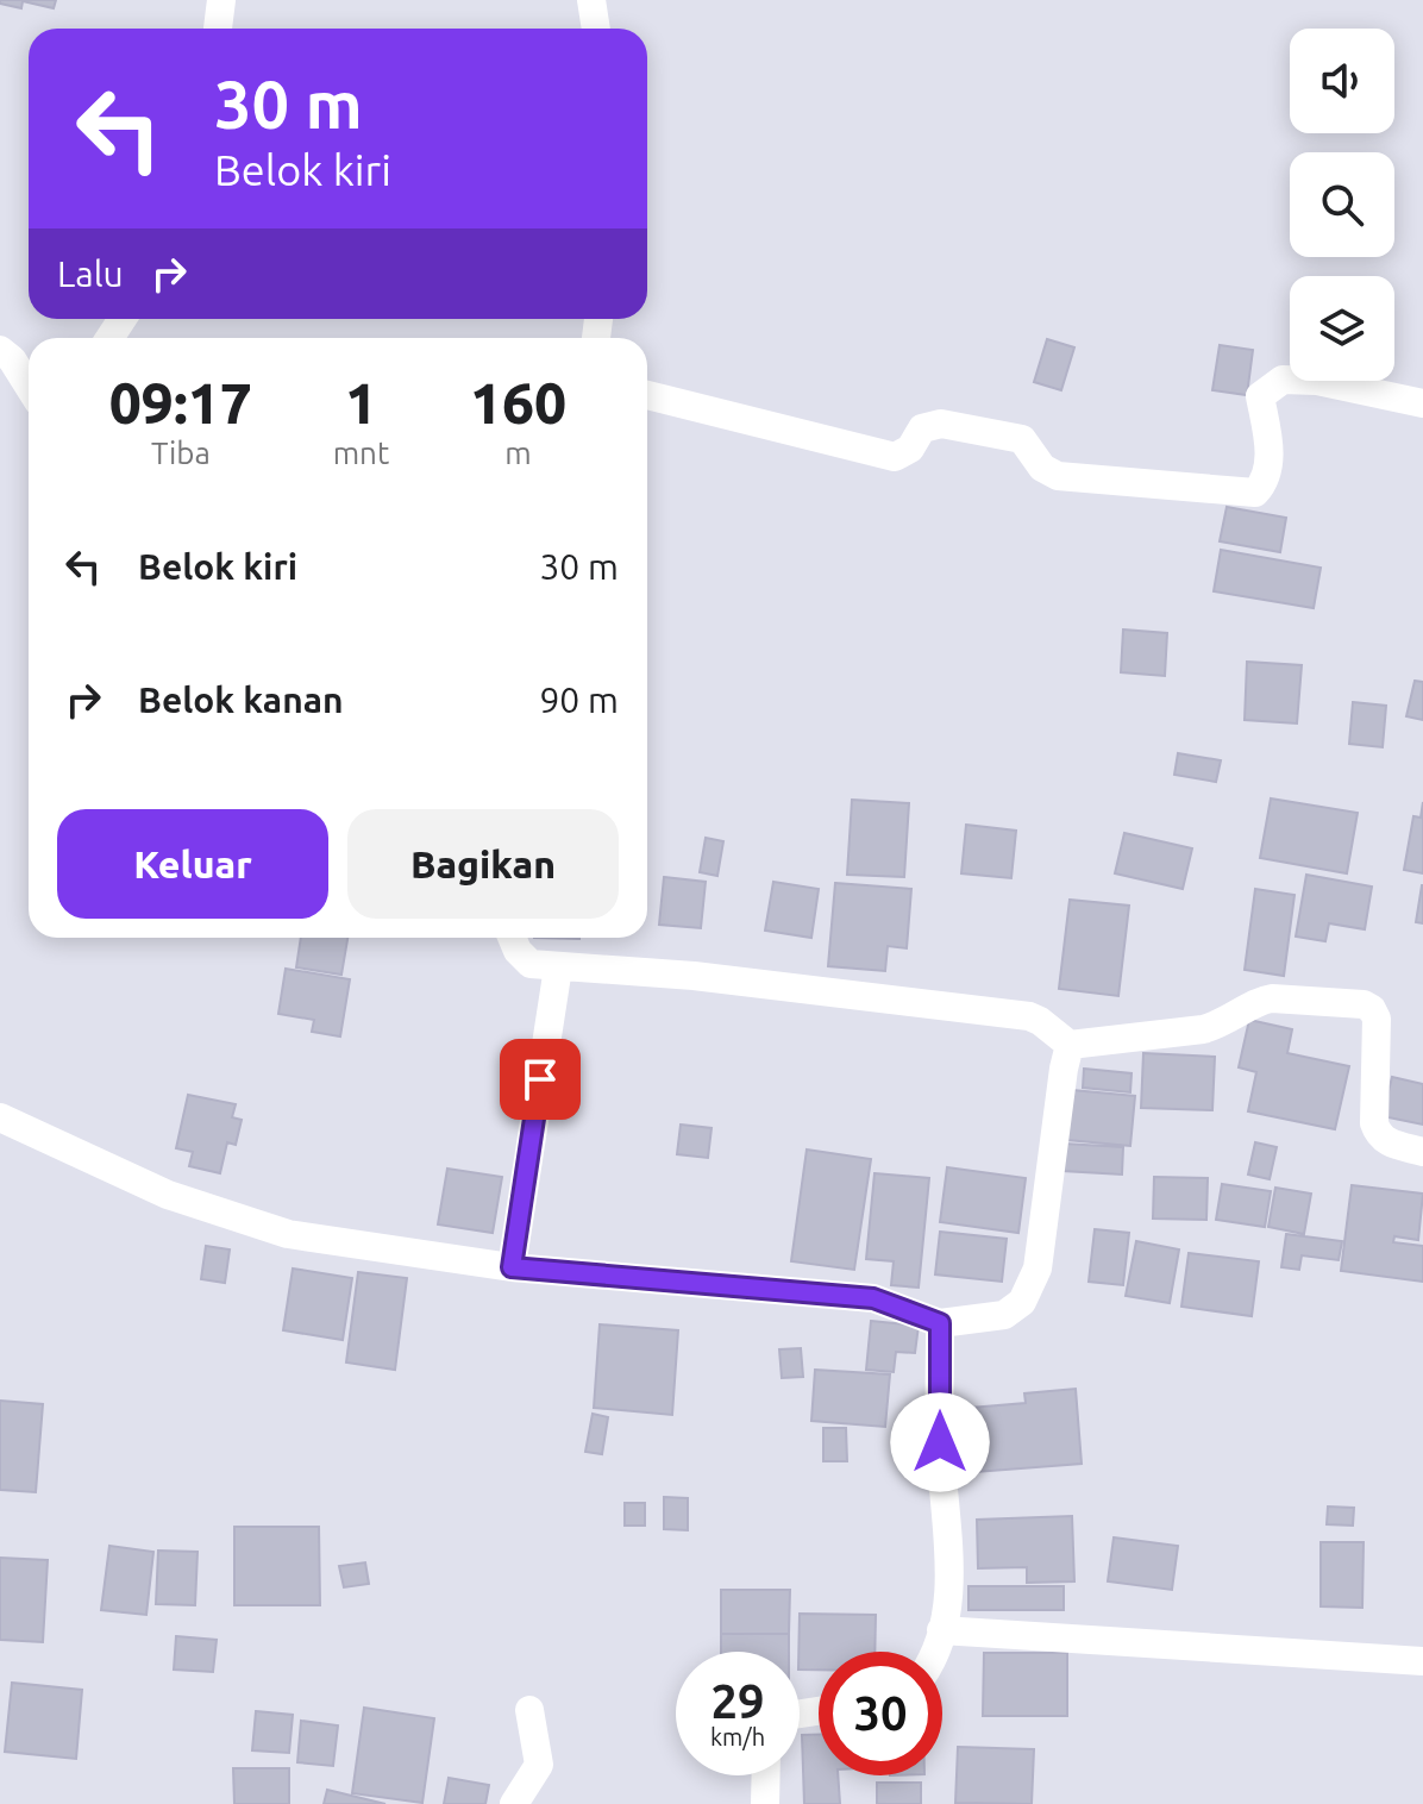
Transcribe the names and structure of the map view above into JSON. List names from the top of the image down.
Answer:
{
  "page": {
    "turn": ["30 m", "Belok kiri"],
    "then": "Lalu",
    "eta": [
      "09:17",
      "Tiba",
      "1",
      "mnt",
      "160",
      "m"
    ],
    "list": [
      {
        "name": "Belok kiri",
        "value": "30 m"
      },
      {
        "name": "Belok kanan",
        "value": "90 m"
      }
    ],
    "buttons": ["Keluar", "Bagikan"],
    "speed": "29 km/h",
    "limit": "30"
  }
}
